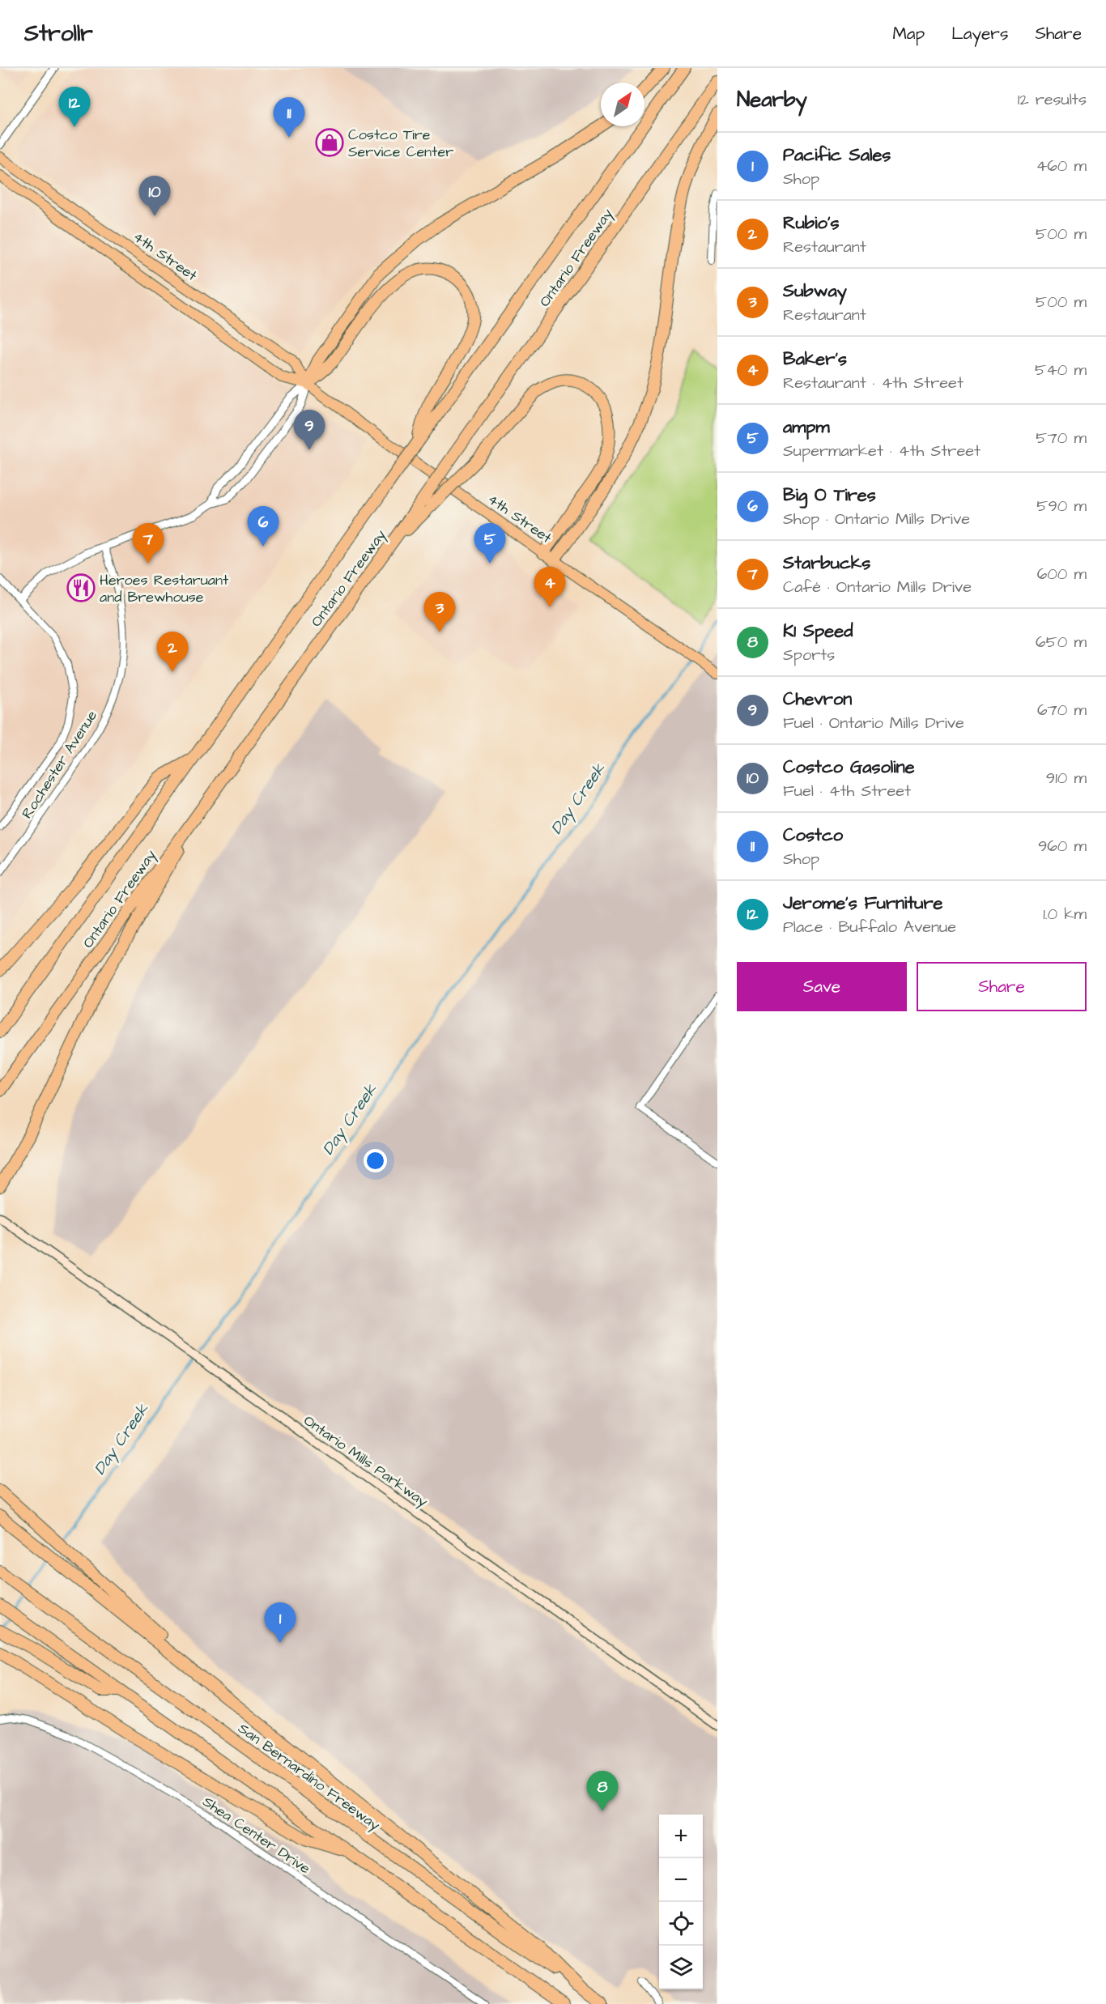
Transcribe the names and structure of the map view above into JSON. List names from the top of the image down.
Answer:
{
  "streets": {
    "highway": ["Ontario Freeway", "San Bernardino Freeway"],
    "main road": ["4th Street", "Ontario Mills Parkway"],
    "street": ["Rochester Avenue", "Shea Center Drive"]
  },
  "water": ["Day Creek"],
  "places": {
    "shop": ["Costco Tire Service Center"],
    "restaurant": ["Heroes Restaruant and Brewhouse"]
  },
  "north": "top right",
  "page": {
    "header": "Strollr",
    "nav": ["Map", "Layers", "Share"],
    "heading": ["Nearby", "12 results"],
    "pins": [
      "12",
      "11",
      "10",
      "9",
      "6",
      "5",
      "7",
      "4",
      "3",
      "2",
      "1",
      "8"
    ],
    "list": [
      {
        "mark": "1",
        "name": "Pacific Sales",
        "note": "Shop",
        "value": "460 m"
      },
      {
        "mark": "2",
        "name": "Rubio's",
        "note": "Restaurant",
        "value": "500 m"
      },
      {
        "mark": "3",
        "name": "Subway",
        "note": "Restaurant",
        "value": "500 m"
      },
      {
        "mark": "4",
        "name": "Baker's",
        "note": "Restaurant · 4th Street",
        "value": "540 m"
      },
      {
        "mark": "5",
        "name": "ampm",
        "note": "Supermarket · 4th Street",
        "value": "570 m"
      },
      {
        "mark": "6",
        "name": "Big O Tires",
        "note": "Shop · Ontario Mills Drive",
        "value": "590 m"
      },
      {
        "mark": "7",
        "name": "Starbucks",
        "note": "Café · Ontario Mills Drive",
        "value": "600 m"
      },
      {
        "mark": "8",
        "name": "K1 Speed",
        "note": "Sports",
        "value": "650 m"
      },
      {
        "mark": "9",
        "name": "Chevron",
        "note": "Fuel · Ontario Mills Drive",
        "value": "670 m"
      },
      {
        "mark": "10",
        "name": "Costco Gasoline",
        "note": "Fuel · 4th Street",
        "value": "910 m"
      },
      {
        "mark": "11",
        "name": "Costco",
        "note": "Shop",
        "value": "960 m"
      },
      {
        "mark": "12",
        "name": "Jerome's Furniture",
        "note": "Place · Buffalo Avenue",
        "value": "1.0 km"
      }
    ],
    "buttons": ["Save", "Share"],
    "map_buttons": ["+", "−"]
  }
}
